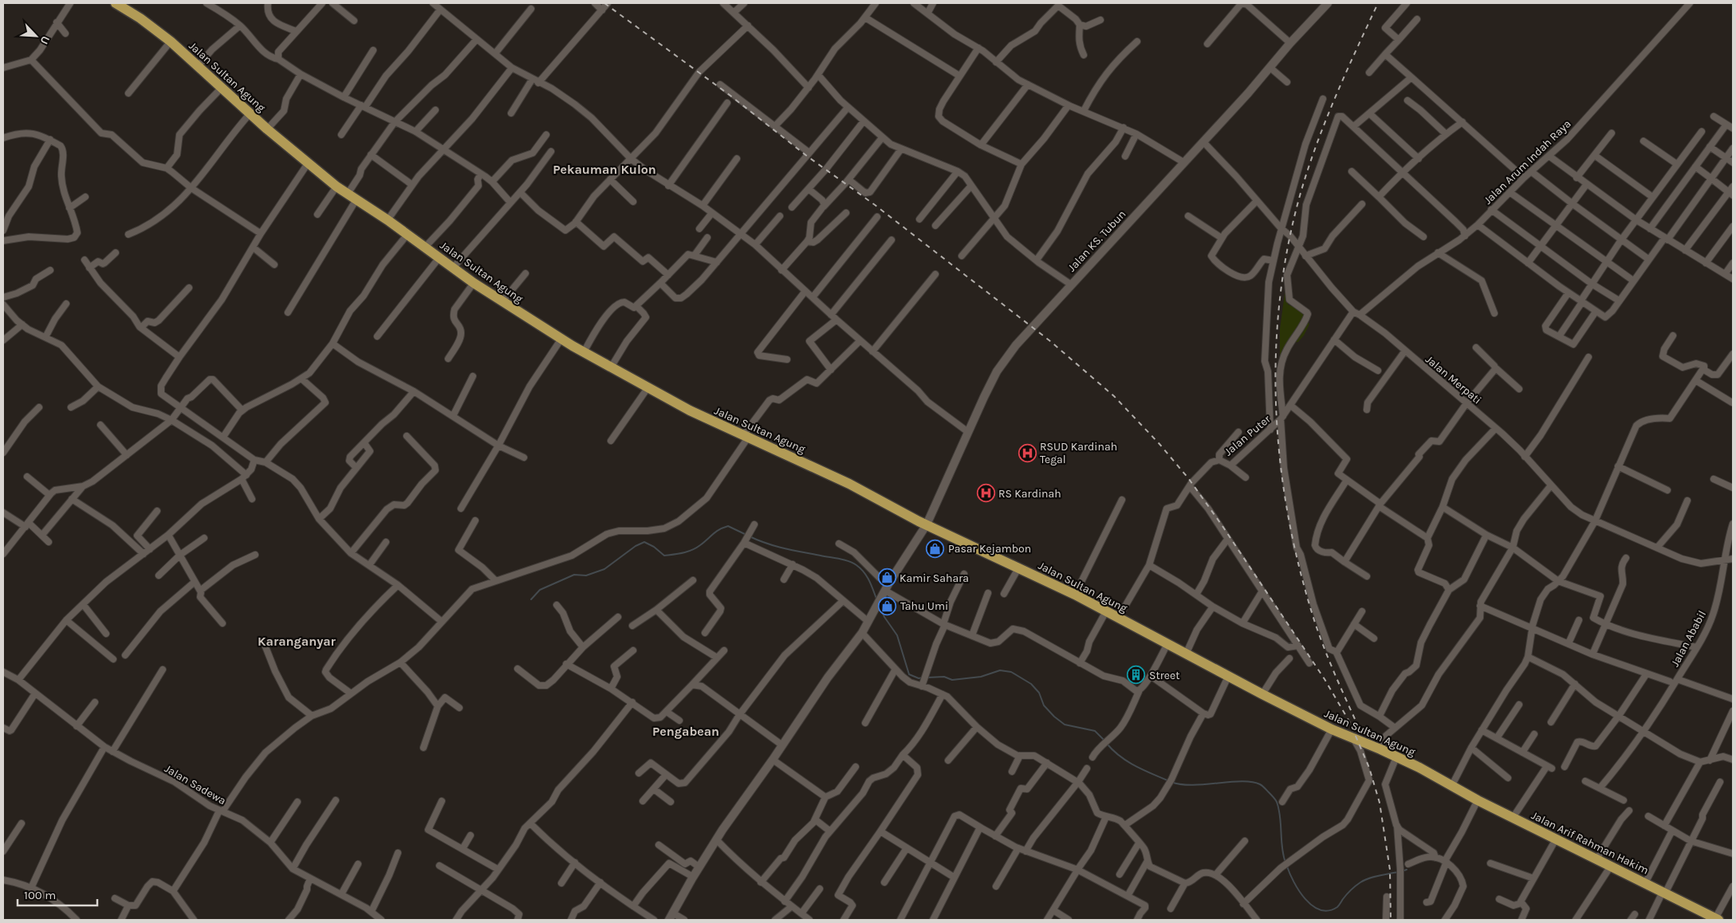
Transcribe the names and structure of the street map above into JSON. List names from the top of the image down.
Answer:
{
  "streets": {
    "highway": ["Jalan Sultan Agung", "Jalan Arif Rahman Hakim"],
    "main road": ["Jalan KS. Tubun"],
    "street": [
      "Jalan Arum Indah Raya",
      "Jalan Merpati",
      "Jalan Puter",
      "Jalan Ababil",
      "Jalan Sadewa"
    ]
  },
  "crossings": [
    ["Jalan Sultan Agung", "Jalan KS. Tubun"],
    ["Jalan Sultan Agung", "Jalan Puter"],
    ["Jalan Sultan Agung", "Jalan Arif Rahman Hakim"],
    ["Jalan Arum Indah Raya", "Jalan Merpati"],
    ["Jalan KS. Tubun", "Jalan Merpati"],
    ["Jalan Merpati", "Jalan Puter"],
    ["Jalan Merpati", "Jalan Ababil"]
  ],
  "districts": ["Pekauman Kulon", "Karanganyar", "Pengabean"],
  "places": {
    "hospital": ["RSUD Kardinah Tegal", "RS Kardinah"],
    "shop": ["Pasar Kejambon", "Kamir Sahara", "Tahu Umi"],
    "building": ["Street"]
  },
  "scale_bar": "100 m",
  "north": "bottom right"
}
